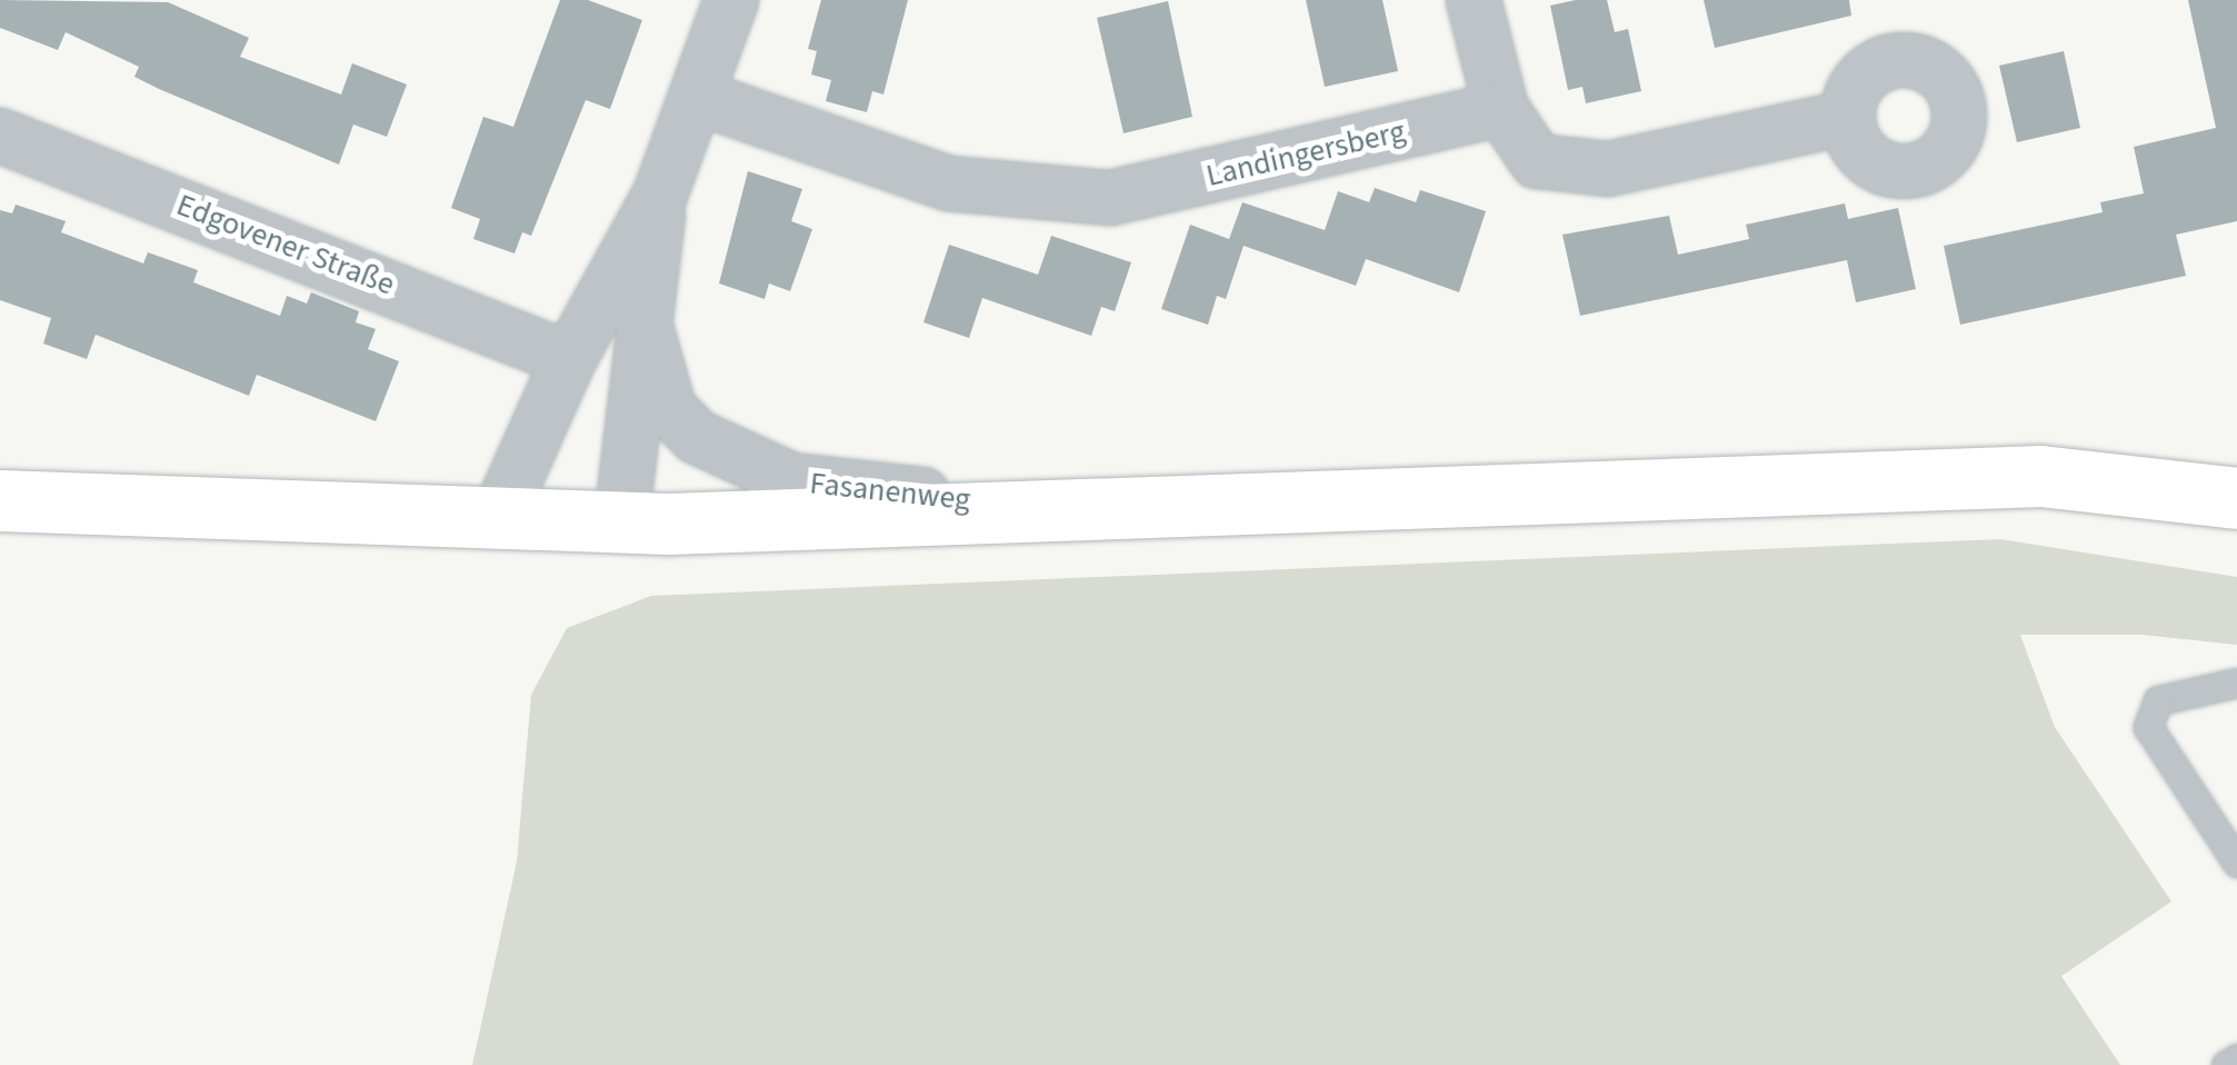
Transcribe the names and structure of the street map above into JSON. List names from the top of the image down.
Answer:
{
  "streets": {
    "street": ["Landingersberg", "Edgovener Straße", "Fasanenweg"]
  },
  "crossings": [
    ["Landingersberg", "Fasanenweg"],
    ["Edgovener Straße", "Fasanenweg"]
  ]
}
